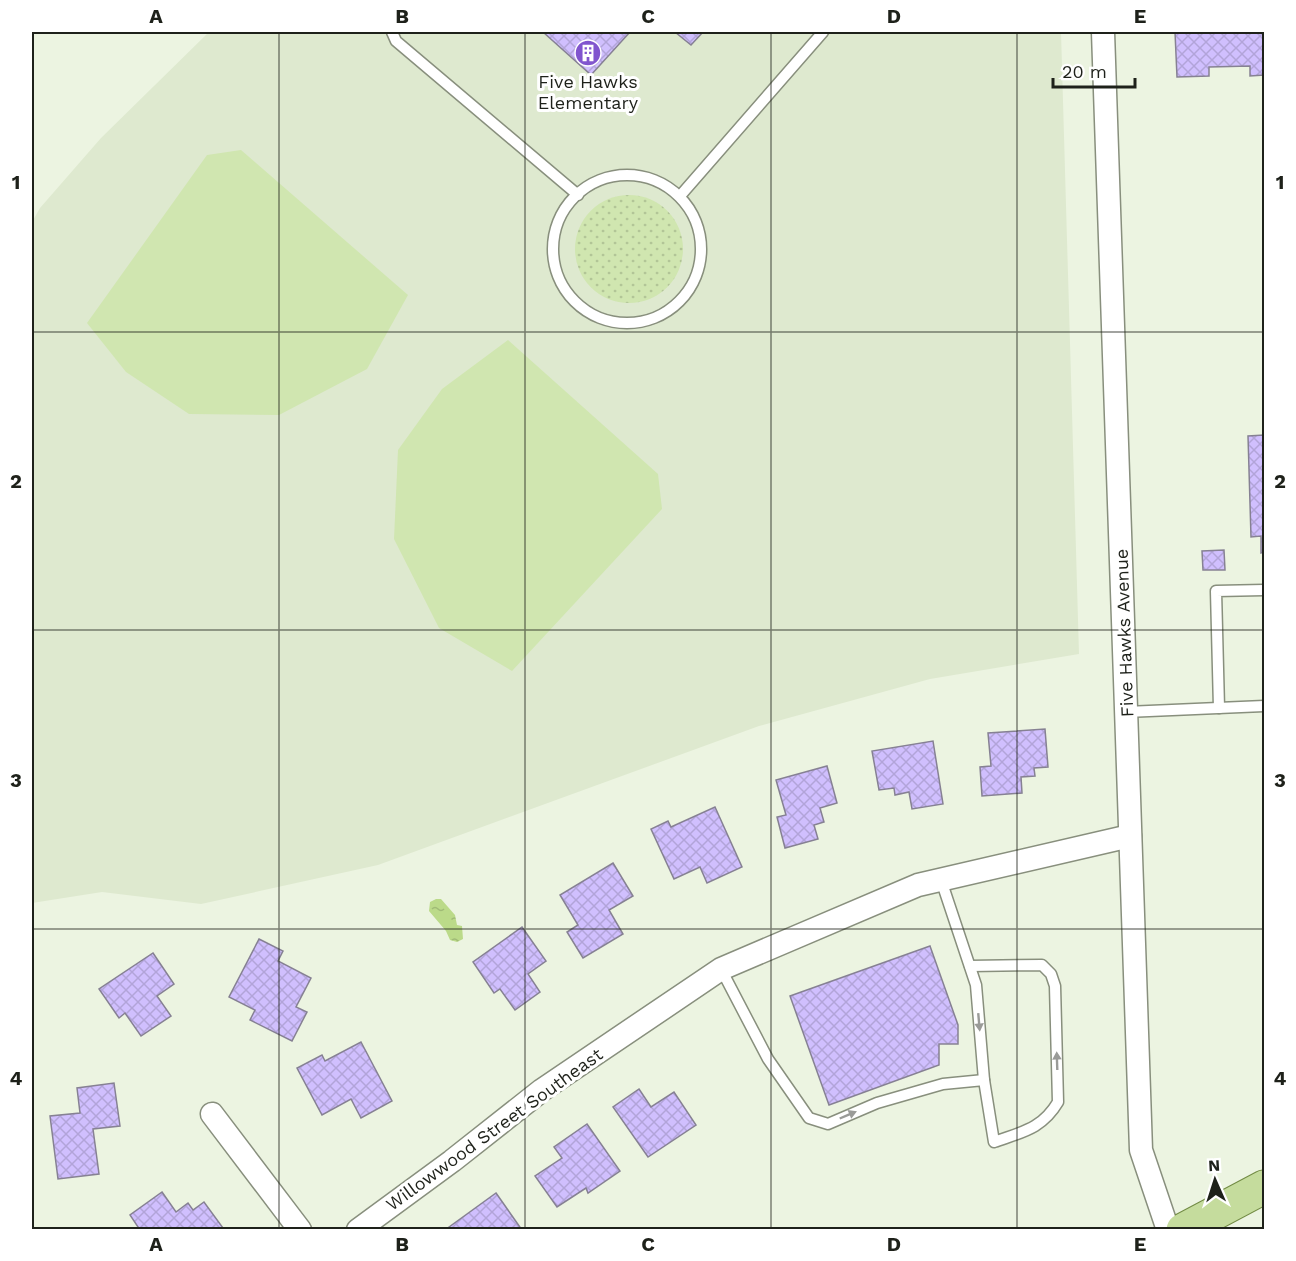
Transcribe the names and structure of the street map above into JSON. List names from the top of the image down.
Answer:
{
  "streets": {
    "street": ["Five Hawks Avenue", "Willowwood Street Southeast"]
  },
  "crossings": [
    ["Five Hawks Avenue", "Willowwood Street Southeast"]
  ],
  "places": {
    "building": ["Five Hawks Elementary"]
  },
  "scale_bar": "20 m",
  "north": "top",
  "grid": {
    "columns": [
      "A",
      "B",
      "C",
      "D",
      "E"
    ],
    "rows": [
      "1",
      "2",
      "3",
      "4"
    ]
  }
}
